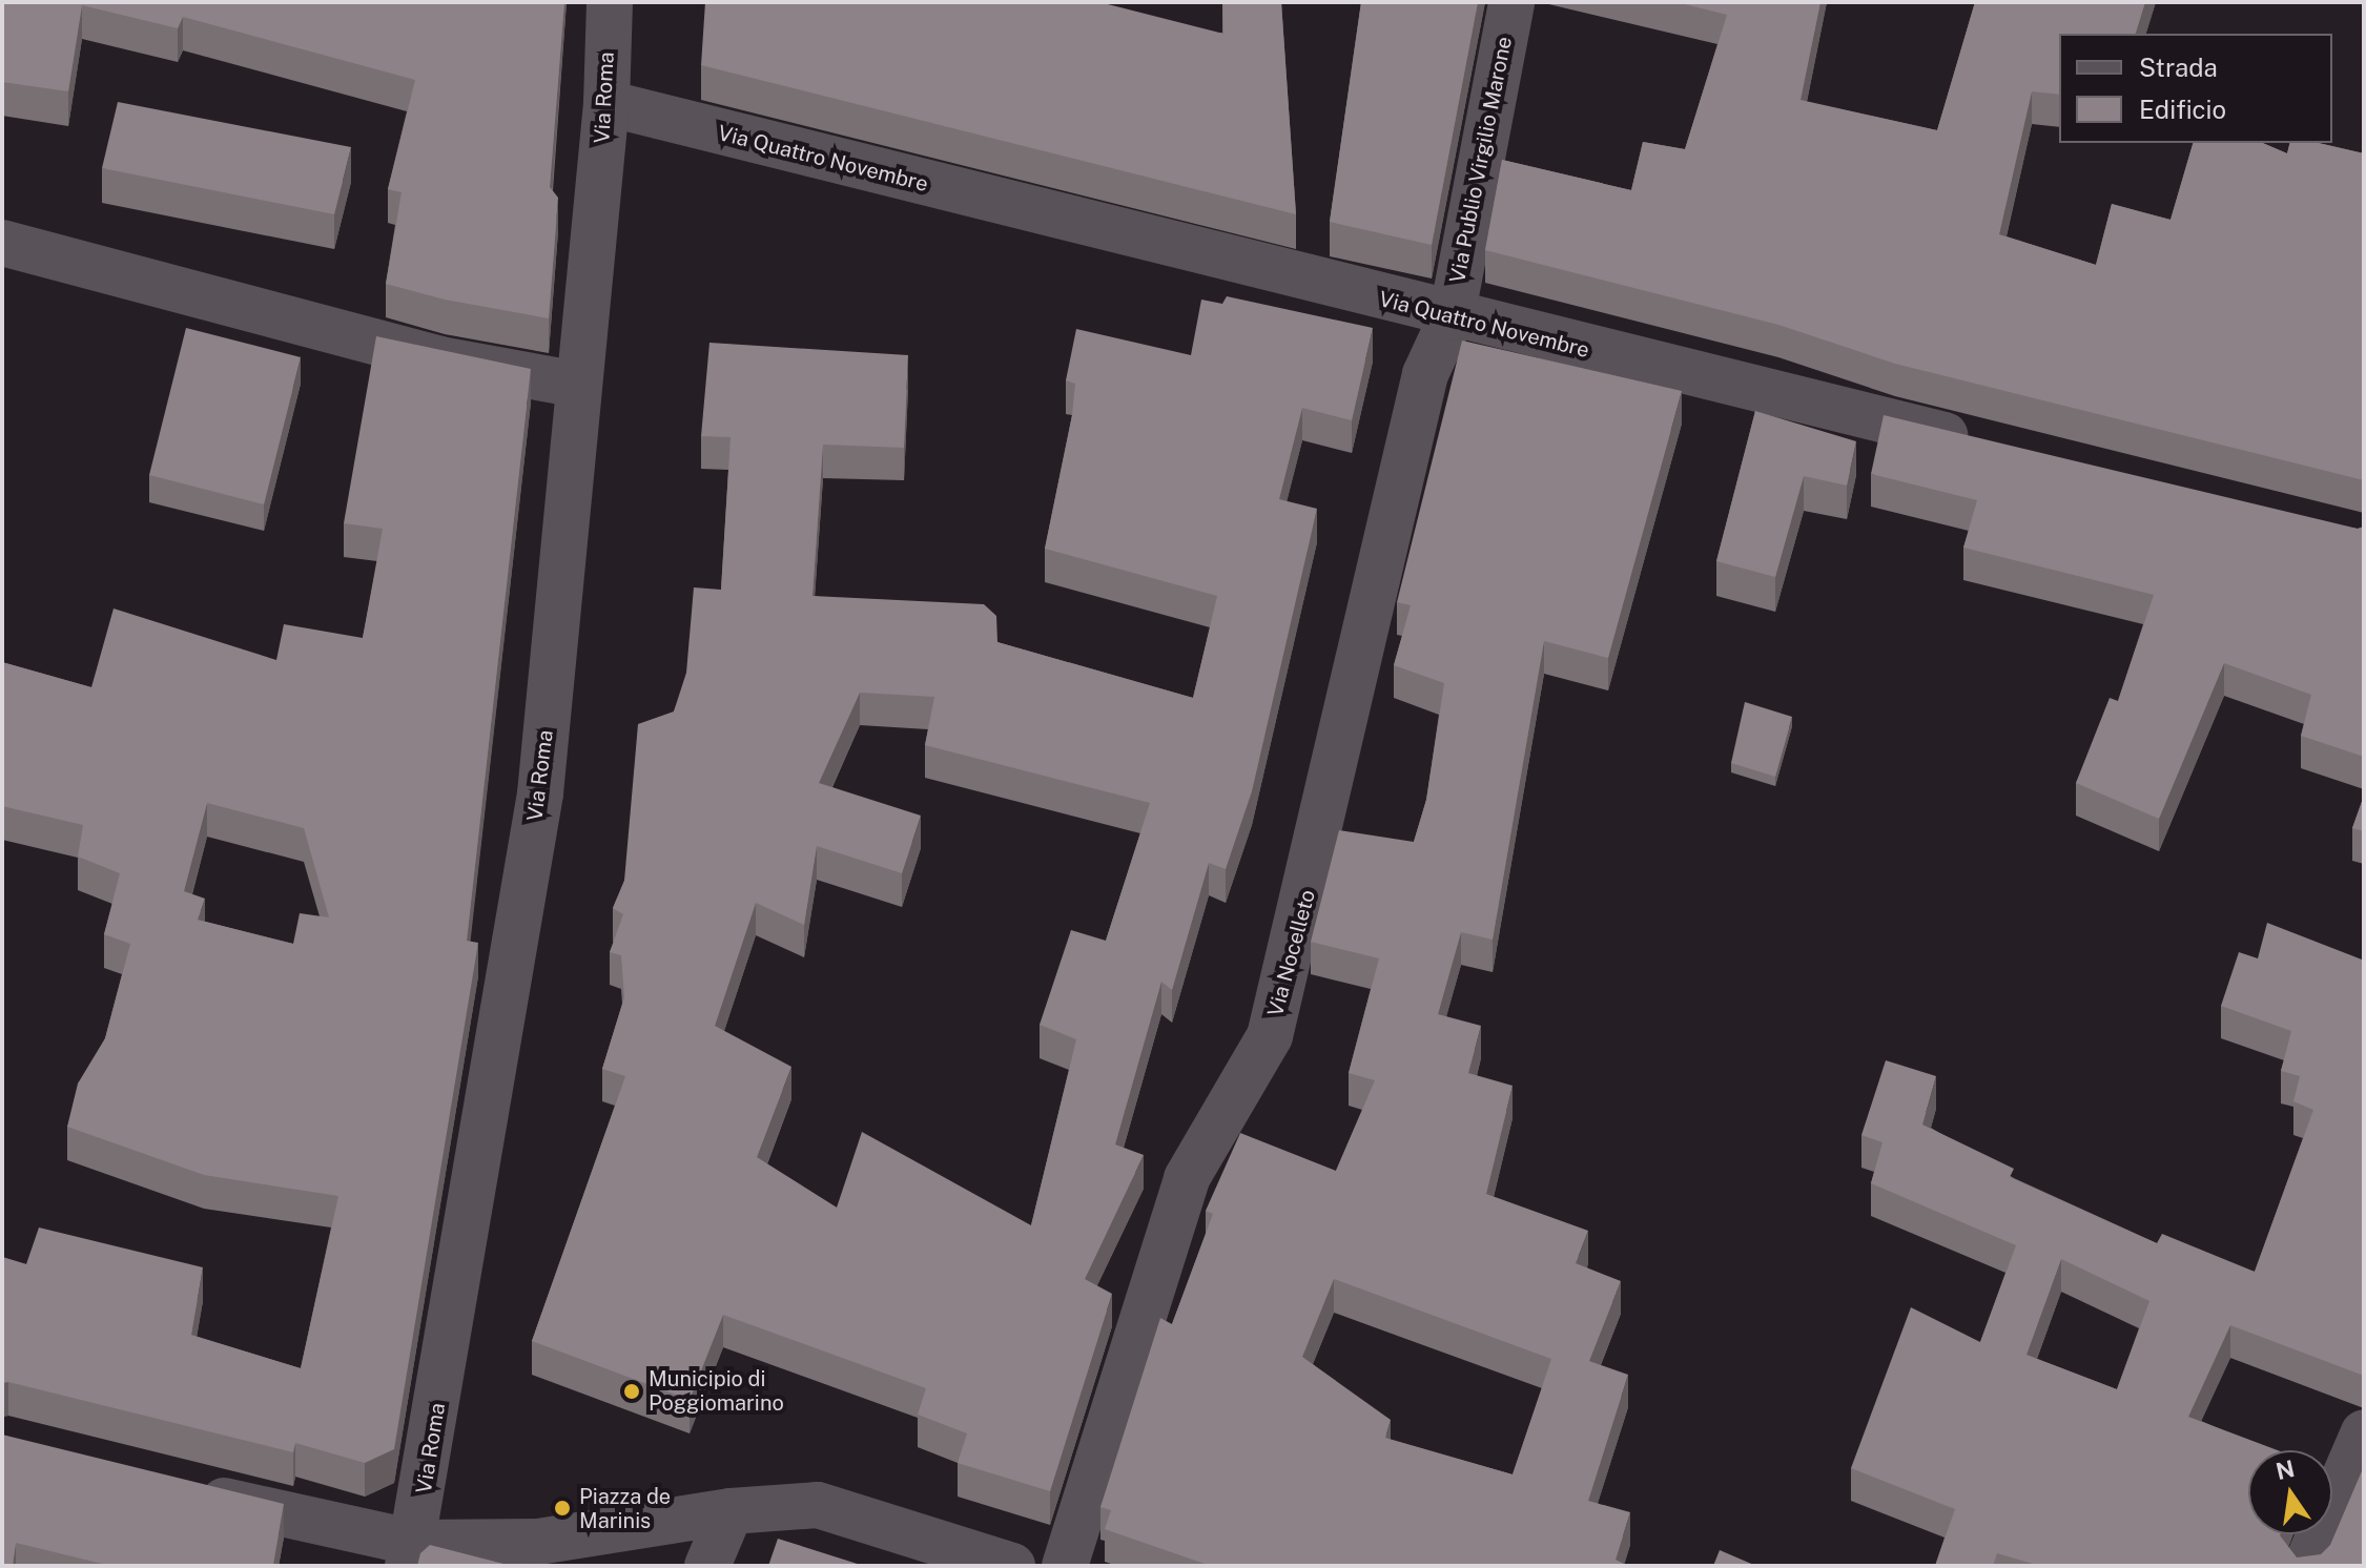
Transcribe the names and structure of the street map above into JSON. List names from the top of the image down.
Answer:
{
  "streets": {
    "street": [
      "Via Roma",
      "Via Quattro Novembre",
      "Via Publio Virgilio Marone",
      "Via Nocelleto"
    ]
  },
  "crossings": [
    ["Via Roma", "Via Quattro Novembre"],
    ["Via Quattro Novembre", "Via Publio Virgilio Marone"],
    ["Via Quattro Novembre", "Via Nocelleto"],
    ["Via Publio Virgilio Marone", "Via Nocelleto"]
  ],
  "places": ["Municipio di Poggiomarino", "Piazza de Marinis"],
  "legend": ["Strada", "Edificio"],
  "north": "top"
}
